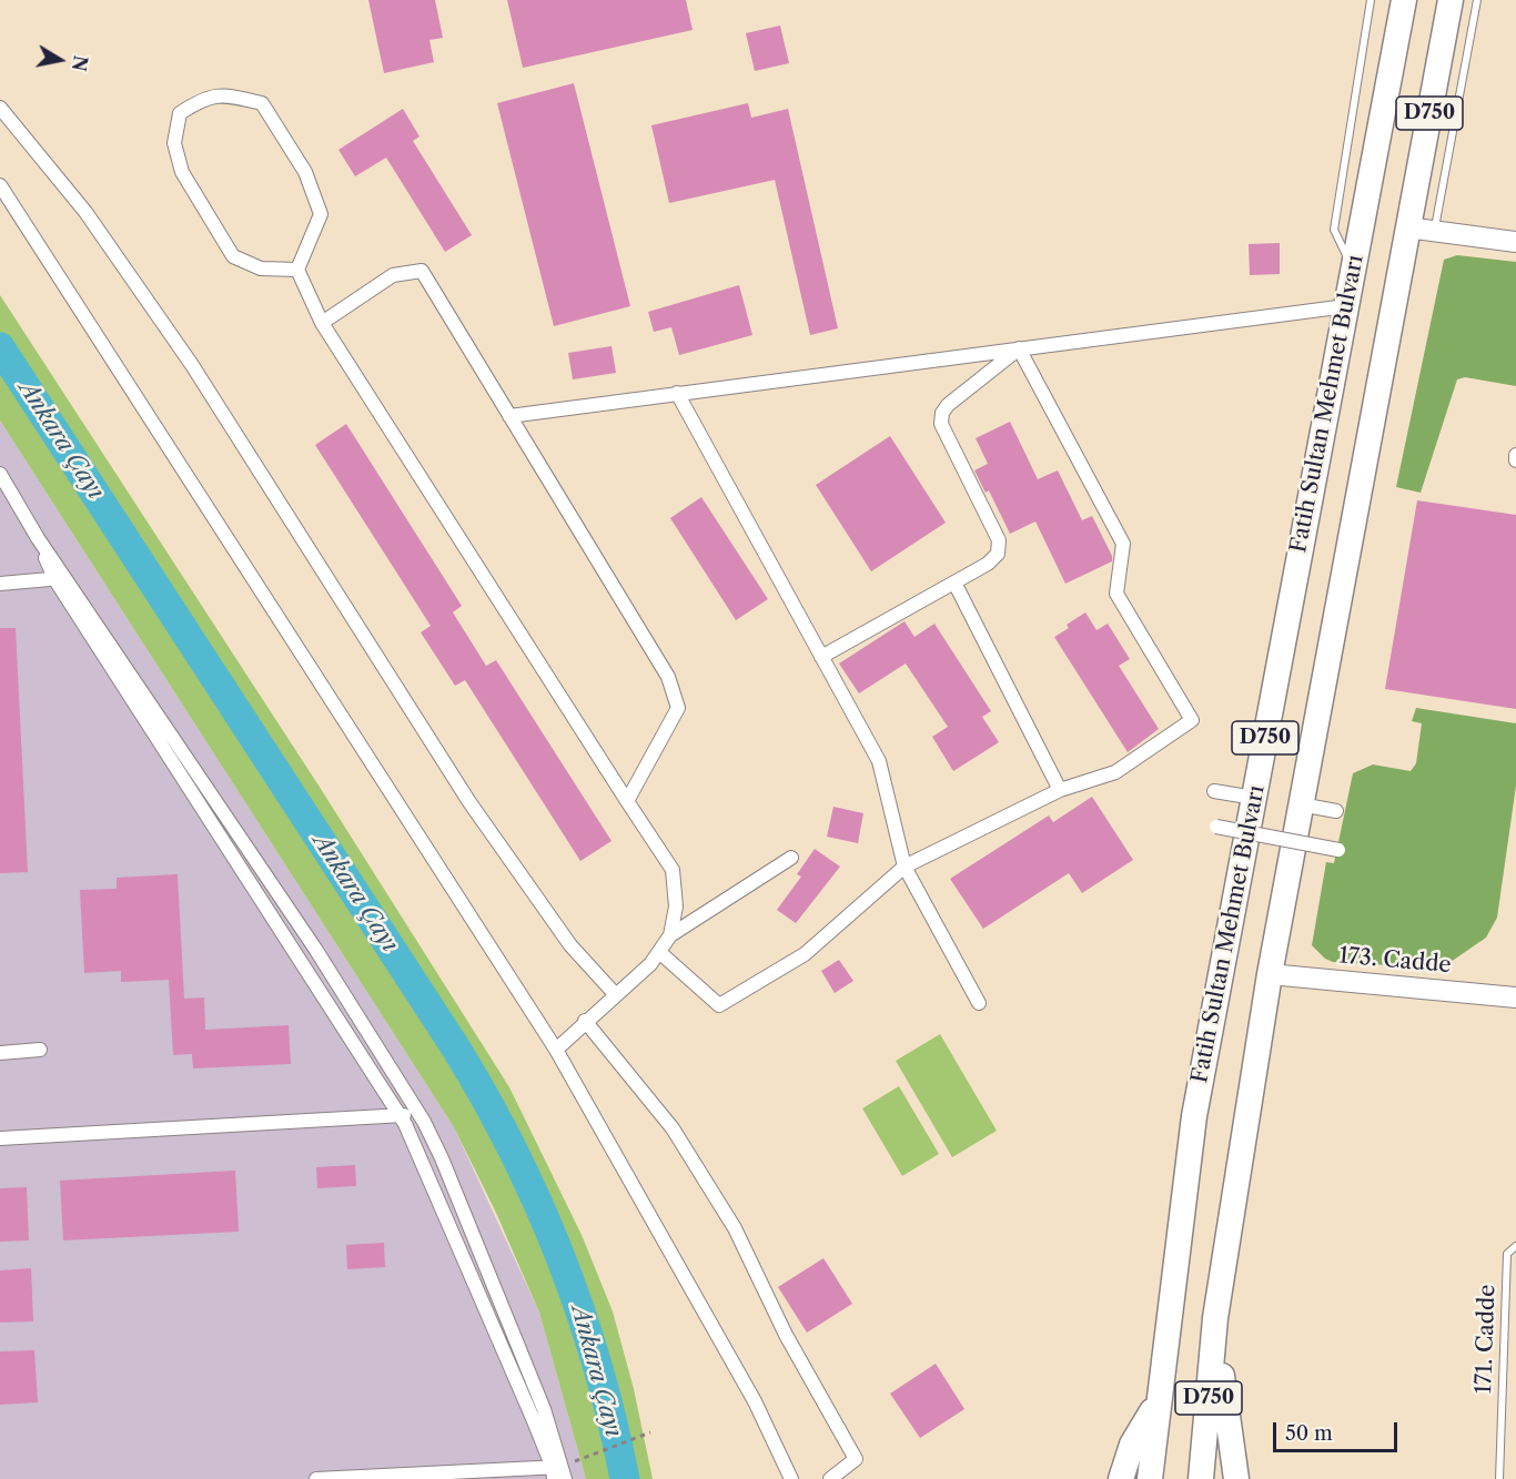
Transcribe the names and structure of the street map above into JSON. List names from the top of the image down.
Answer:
{
  "streets": {
    "highway": ["D750", "Fatih Sultan Mehmet Bulvarı"],
    "street": ["173. Cadde"],
    "lane": ["171. Cadde"]
  },
  "crossings": [
    ["Fatih Sultan Mehmet Bulvarı", "173. Cadde"]
  ],
  "water": ["Ankara Çayı"],
  "scale_bar": "50 m",
  "north": "right"
}
